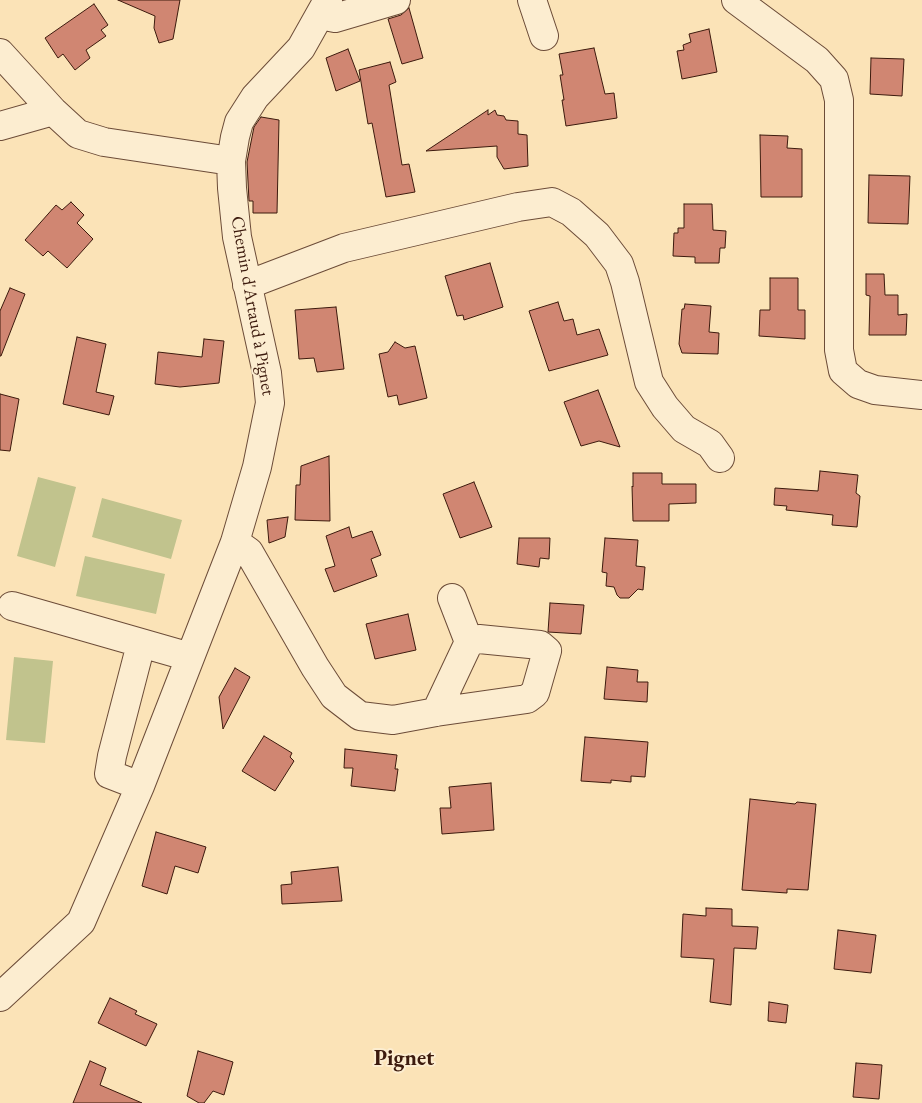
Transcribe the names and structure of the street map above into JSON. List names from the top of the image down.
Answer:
{
  "streets": {
    "street": ["Chemin d'Artaud à Pignet"]
  },
  "districts": ["Pignet"]
}
